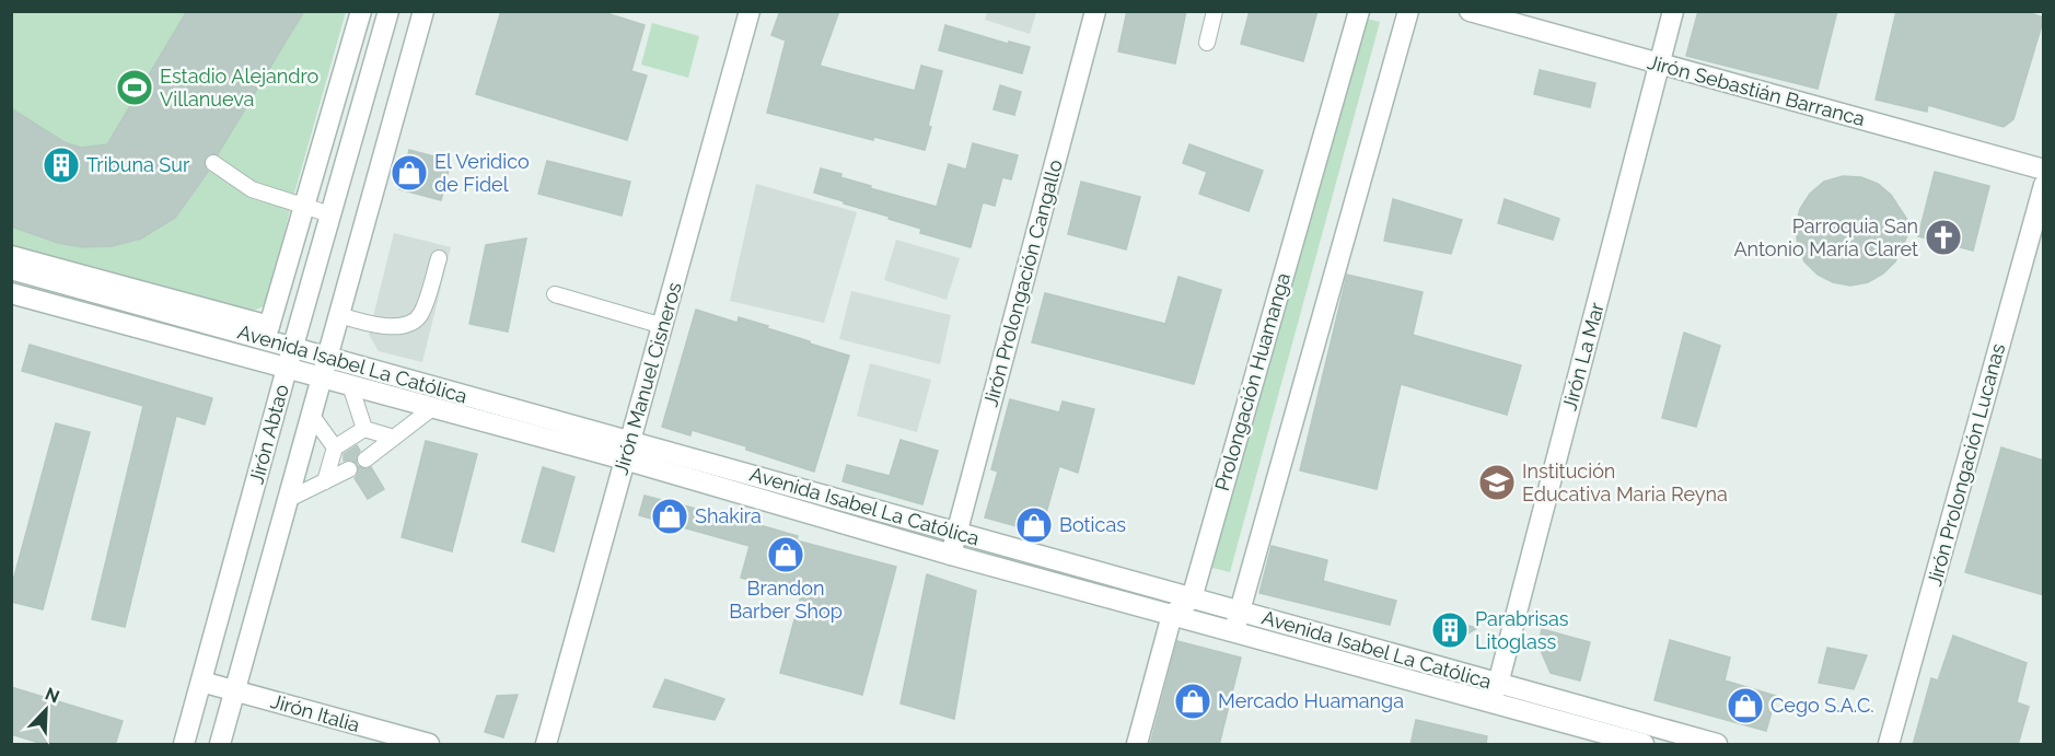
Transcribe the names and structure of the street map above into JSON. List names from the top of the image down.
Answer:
{
  "streets": {
    "street": [
      "Jirón Sebastián Barranca",
      "Jirón Prolongación Cangallo",
      "Jirón La Mar",
      "Avenida Isabel La Católica",
      "Jirón Manuel Cisneros",
      "Prolongación Huamanga",
      "Jirón Abtao",
      "Jirón Prolongación Lucanas",
      "Jirón Italia"
    ]
  },
  "crossings": [
    ["Jirón Sebastián Barranca", "Jirón La Mar"],
    ["Jirón Prolongación Cangallo", "Avenida Isabel La Católica"],
    ["Jirón La Mar", "Avenida Isabel La Católica"],
    ["Avenida Isabel La Católica", "Jirón Manuel Cisneros"],
    ["Avenida Isabel La Católica", "Prolongación Huamanga"],
    ["Avenida Isabel La Católica", "Jirón Abtao"],
    ["Jirón Abtao", "Jirón Italia"]
  ],
  "places": {
    "sports": ["Estadio Alejandro Villanueva"],
    "building": ["Tribuna Sur", "Parabrisas Litoglass"],
    "shop": [
      "El Veridico de Fidel",
      "Shakira",
      "Boticas",
      "Brandon Barber Shop",
      "Mercado Huamanga",
      "Cego S.A.C."
    ],
    "church": ["Parroquia San Antonio María Claret"],
    "school or university": ["Institución Educativa Maria Reyna"]
  },
  "north": "top right"
}
